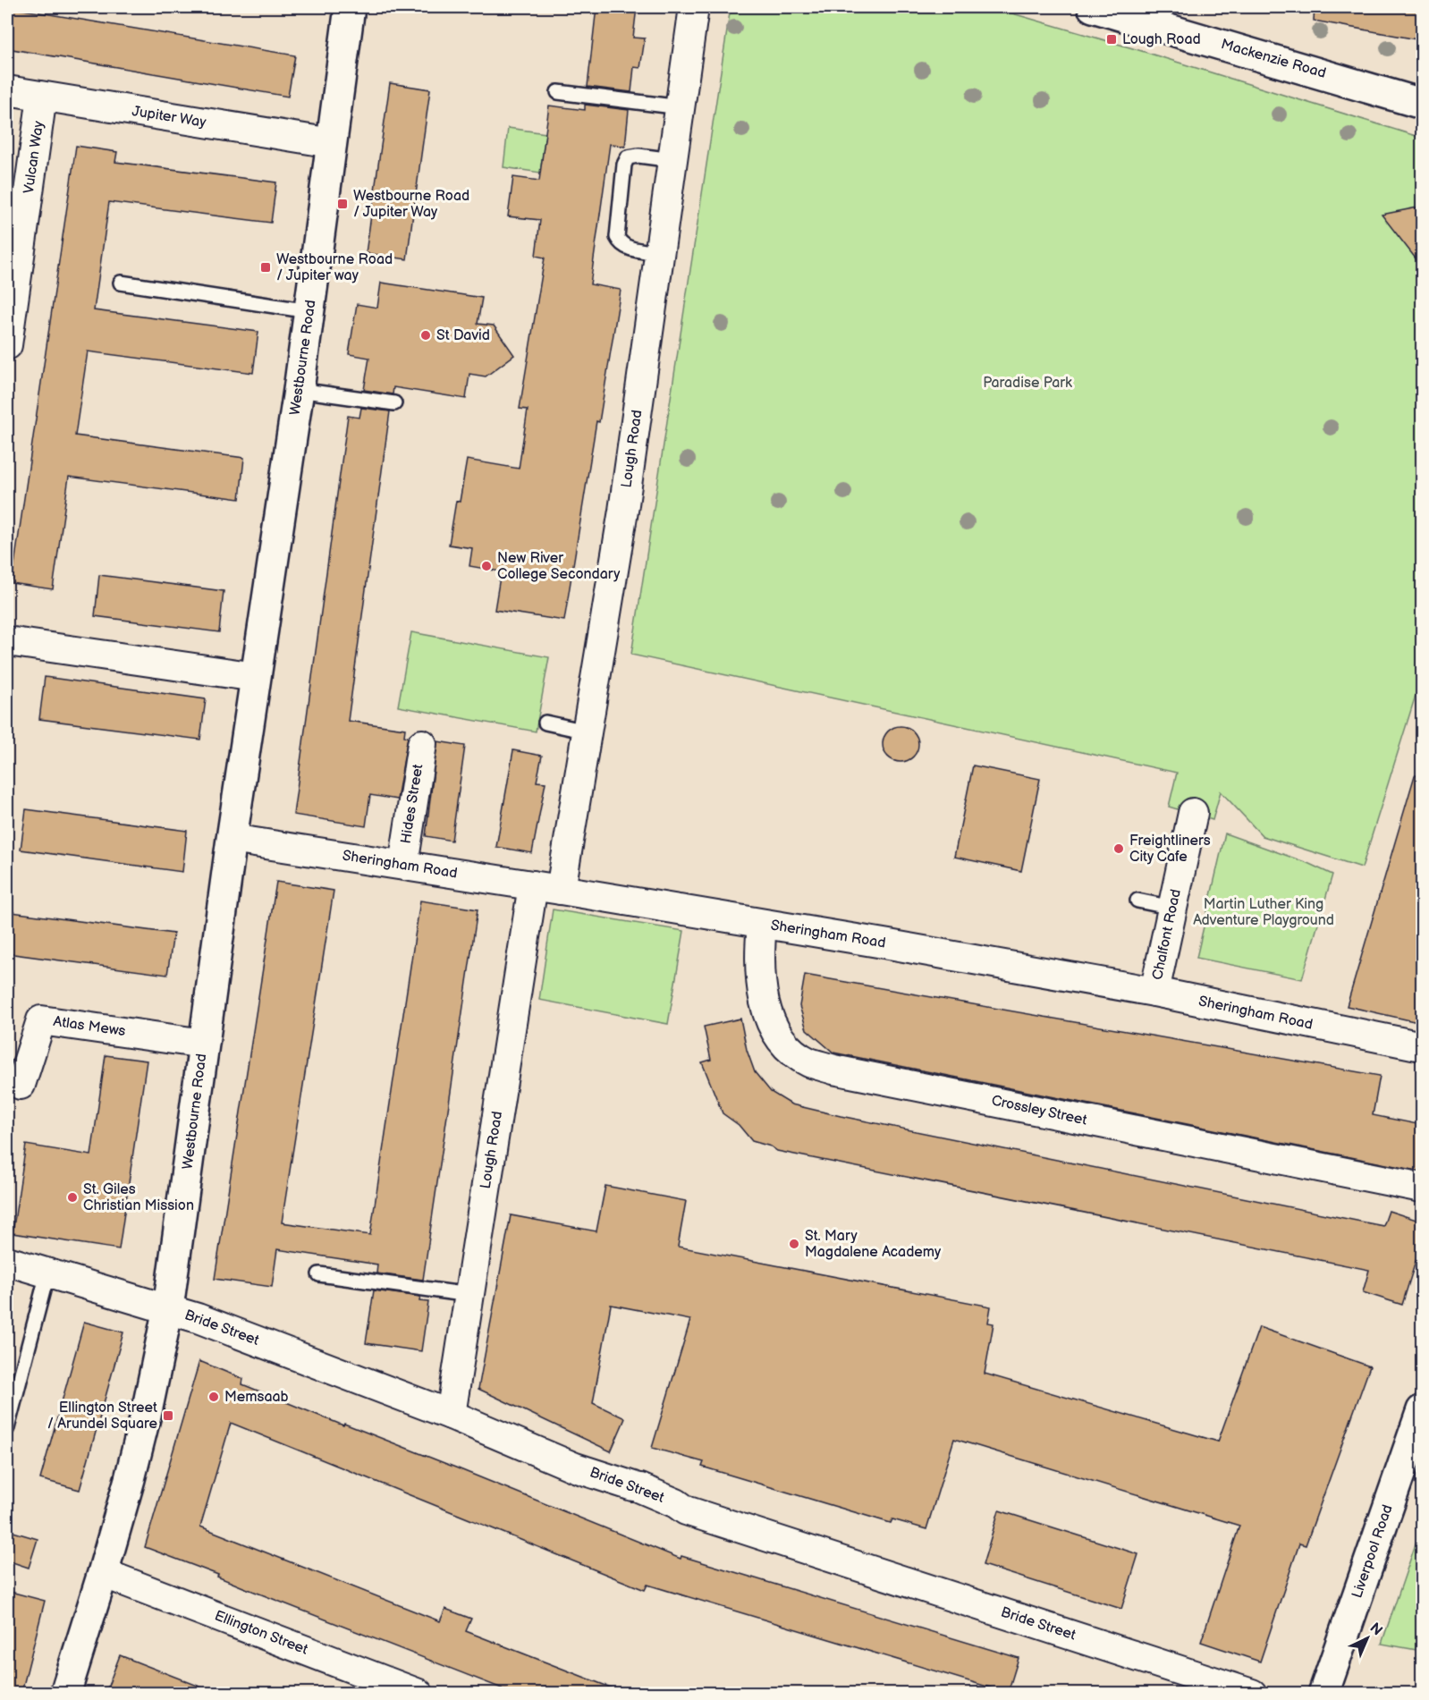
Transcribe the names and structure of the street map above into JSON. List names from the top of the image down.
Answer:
{
  "streets": {
    "street": [
      "Mackenzie Road",
      "Jupiter Way",
      "Vulcan Way",
      "Westbourne Road",
      "Lough Road",
      "Hides Street",
      "Sheringham Road",
      "Chalfont Road",
      "Atlas Mews",
      "Crossley Street",
      "Bride Street",
      "Liverpool Road",
      "Ellington Street"
    ]
  },
  "crossings": [
    ["Jupiter Way", "Vulcan Way"],
    ["Jupiter Way", "Westbourne Road"],
    ["Westbourne Road", "Sheringham Road"],
    ["Westbourne Road", "Atlas Mews"],
    ["Westbourne Road", "Bride Street"],
    ["Westbourne Road", "Ellington Street"],
    ["Lough Road", "Sheringham Road"],
    ["Lough Road", "Bride Street"],
    ["Hides Street", "Sheringham Road"],
    ["Sheringham Road", "Chalfont Road"],
    ["Sheringham Road", "Crossley Street"]
  ],
  "parks": ["Paradise Park", "Martin Luther King Adventure Playground"],
  "places": {
    "transit": [
      "Lough Road",
      "Westbourne Road / Jupiter Way",
      "Westbourne Road / Jupiter way",
      "Ellington Street / Arundel Square"
    ],
    "other": [
      "St David",
      "New River College Secondary",
      "Freightliners City Cafe",
      "St. Giles Christian Mission",
      "St. Mary Magdalene Academy",
      "Memsaab"
    ]
  },
  "north": "top right"
}
